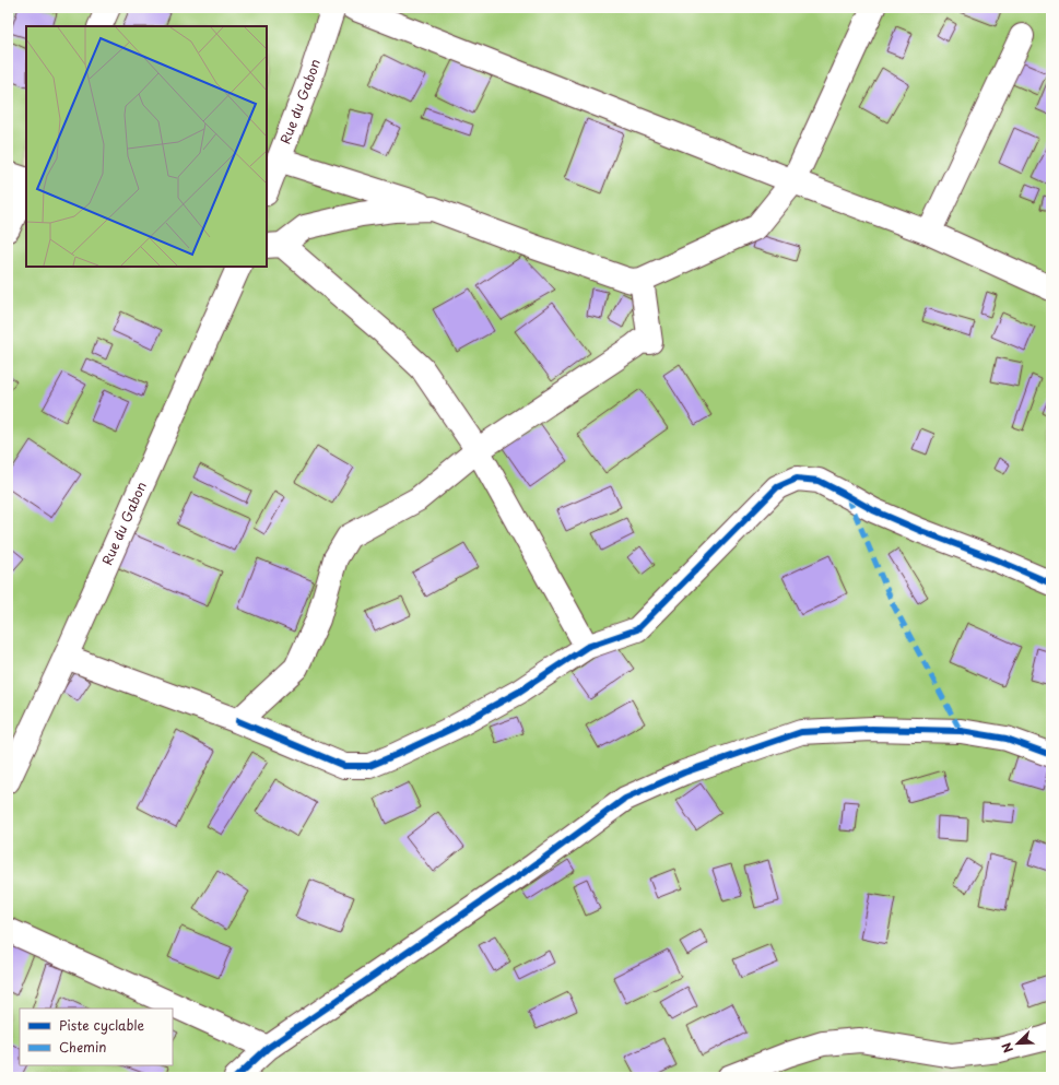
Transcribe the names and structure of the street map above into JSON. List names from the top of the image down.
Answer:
{
  "streets": {
    "main road": ["Rue du Gabon"]
  },
  "legend": ["Piste cyclable", "Chemin"],
  "north": "bottom left"
}
